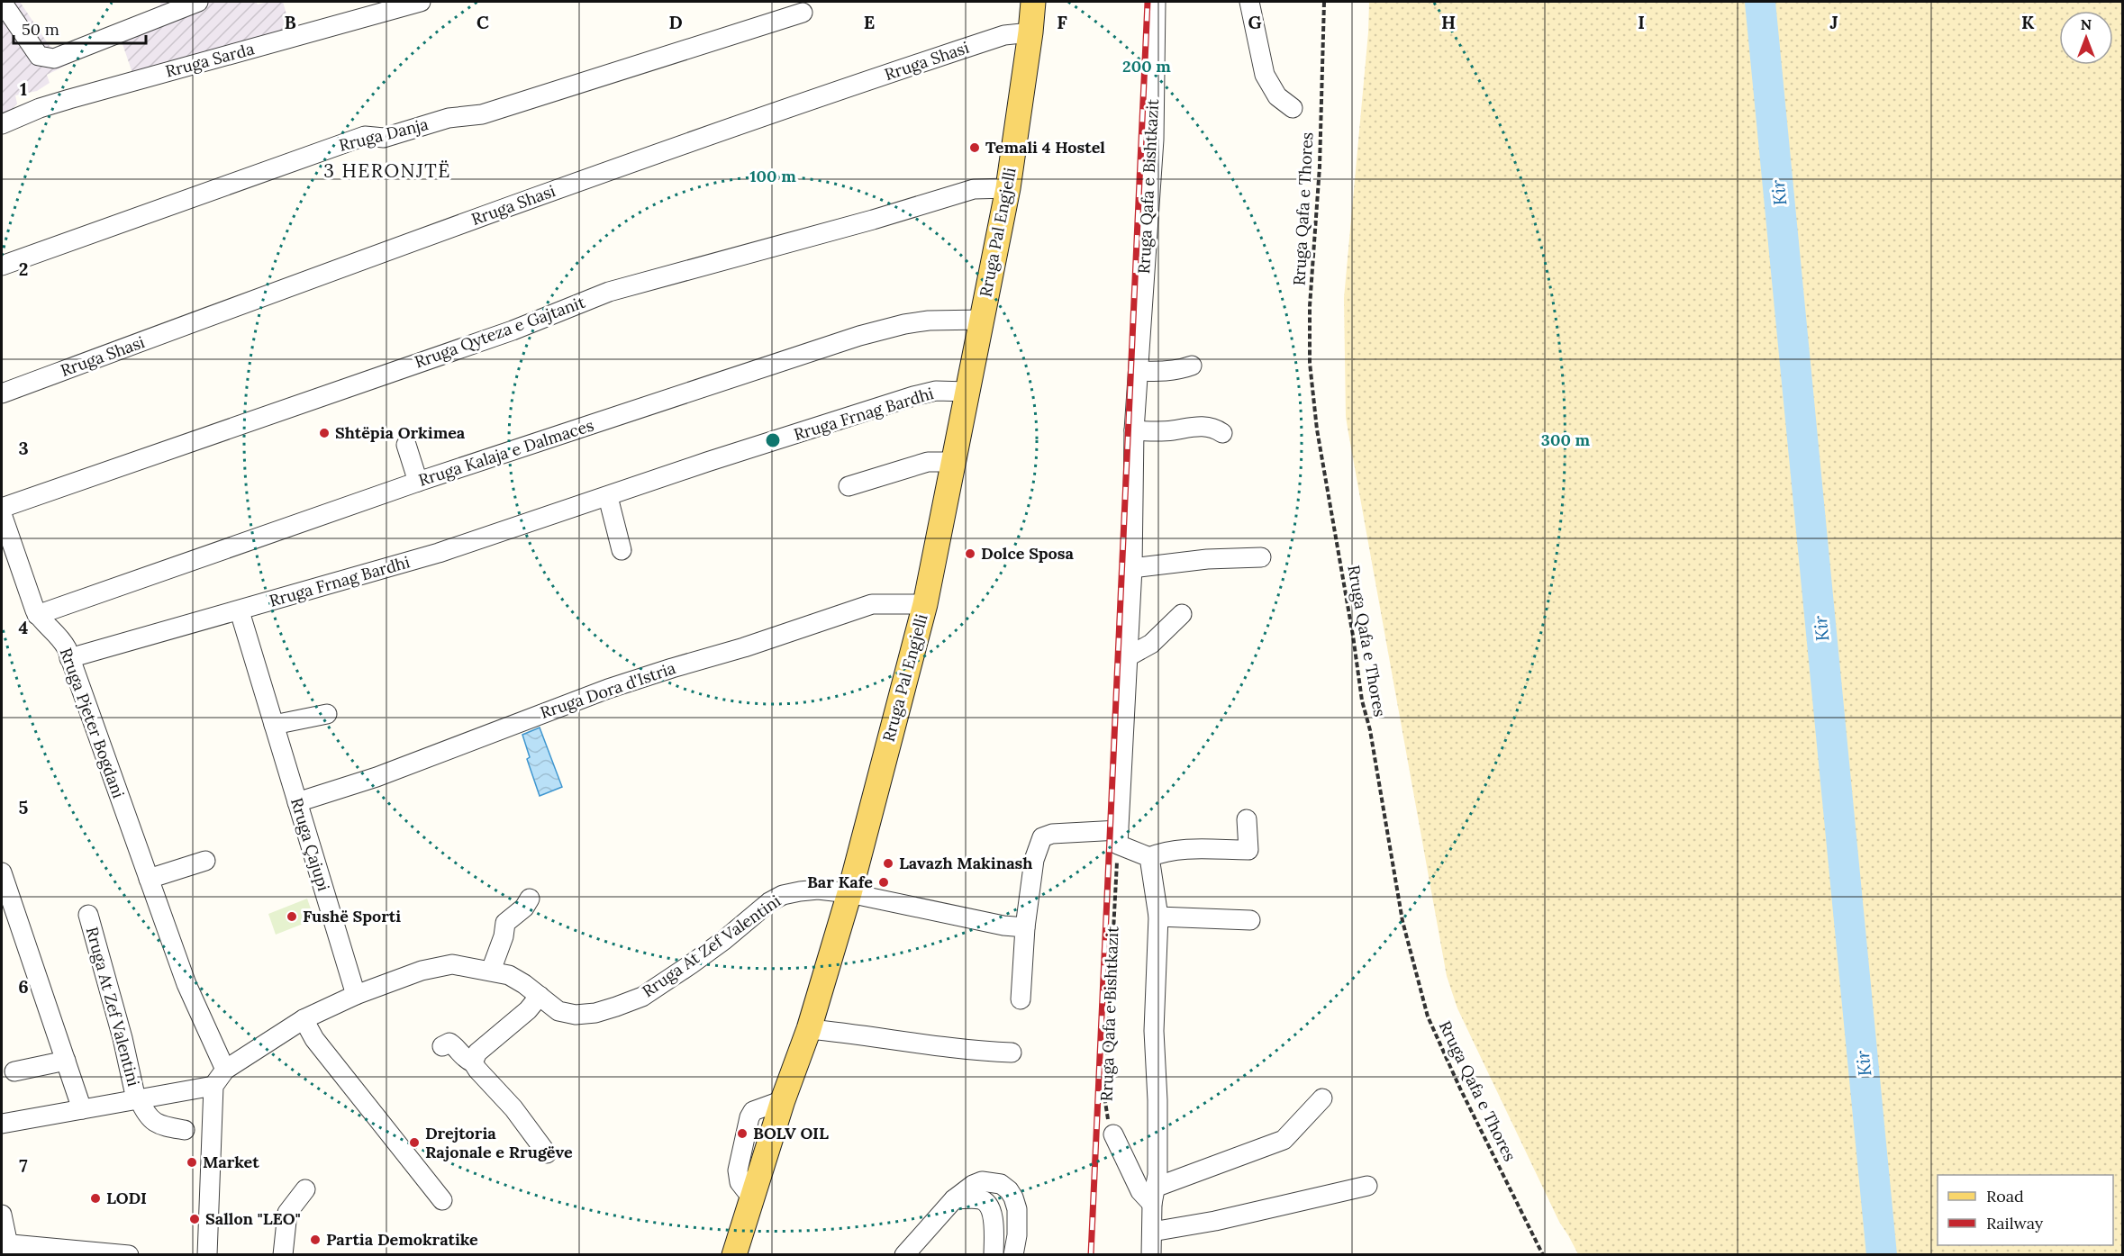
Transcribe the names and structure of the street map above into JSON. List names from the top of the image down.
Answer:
{
  "streets": {
    "main road": ["Rruga Pal Engjelli"],
    "street": [
      "Rruga Sarda",
      "Rruga Shasi",
      "Rruga Danja",
      "Rruga Qafa e Bishtkazit",
      "Rruga Qyteza e Gajtanit",
      "Rruga Frnag Bardhi",
      "Rruga Kalaja e Dalmaces",
      "Rruga Dora d'Istria",
      "Rruga Pjeter Bogdani",
      "Rruga Çajupi",
      "Rruga At Zef Valentini"
    ],
    "path": ["Rruga Qafa e Thores"]
  },
  "crossings": [
    ["Rruga Shasi", "Rruga Pal Engjelli"],
    ["Rruga Pal Engjelli", "Rruga Qyteza e Gajtanit"],
    ["Rruga Pal Engjelli", "Rruga Frnag Bardhi"],
    ["Rruga Pal Engjelli", "Rruga Kalaja e Dalmaces"],
    ["Rruga Pal Engjelli", "Rruga Dora d'Istria"],
    ["Rruga Pal Engjelli", "Rruga At Zef Valentini"],
    ["Rruga Frnag Bardhi", "Rruga Pjeter Bogdani"],
    ["Rruga Frnag Bardhi", "Rruga Çajupi"],
    ["Rruga Kalaja e Dalmaces", "Rruga Pjeter Bogdani"],
    ["Rruga Dora d'Istria", "Rruga Çajupi"],
    ["Rruga Pjeter Bogdani", "Rruga At Zef Valentini"],
    ["Rruga Çajupi", "Rruga At Zef Valentini"]
  ],
  "districts": ["3 HERONJTË"],
  "water": ["Kir"],
  "places": [
    "Temali 4 Hostel",
    "Shtëpia Orkimea",
    "Dolce Sposa",
    "Lavazh Makinash",
    "Bar Kafe",
    "Fushë Sporti",
    "BOLV OIL",
    "Drejtoria Rajonale e Rrugëve",
    "Market",
    "LODI",
    "Sallon \"LEO\"",
    "Partia Demokratike"
  ],
  "legend": ["Road", "Railway"],
  "scale_bar": "50 m",
  "north": "top",
  "grid": {
    "columns": [
      "B",
      "C",
      "D",
      "E",
      "F",
      "G",
      "H",
      "I",
      "J",
      "K"
    ],
    "rows": [
      "1",
      "2",
      "3",
      "4",
      "5",
      "6",
      "7"
    ]
  },
  "rings": ["200 m", "100 m", "300 m"]
}
